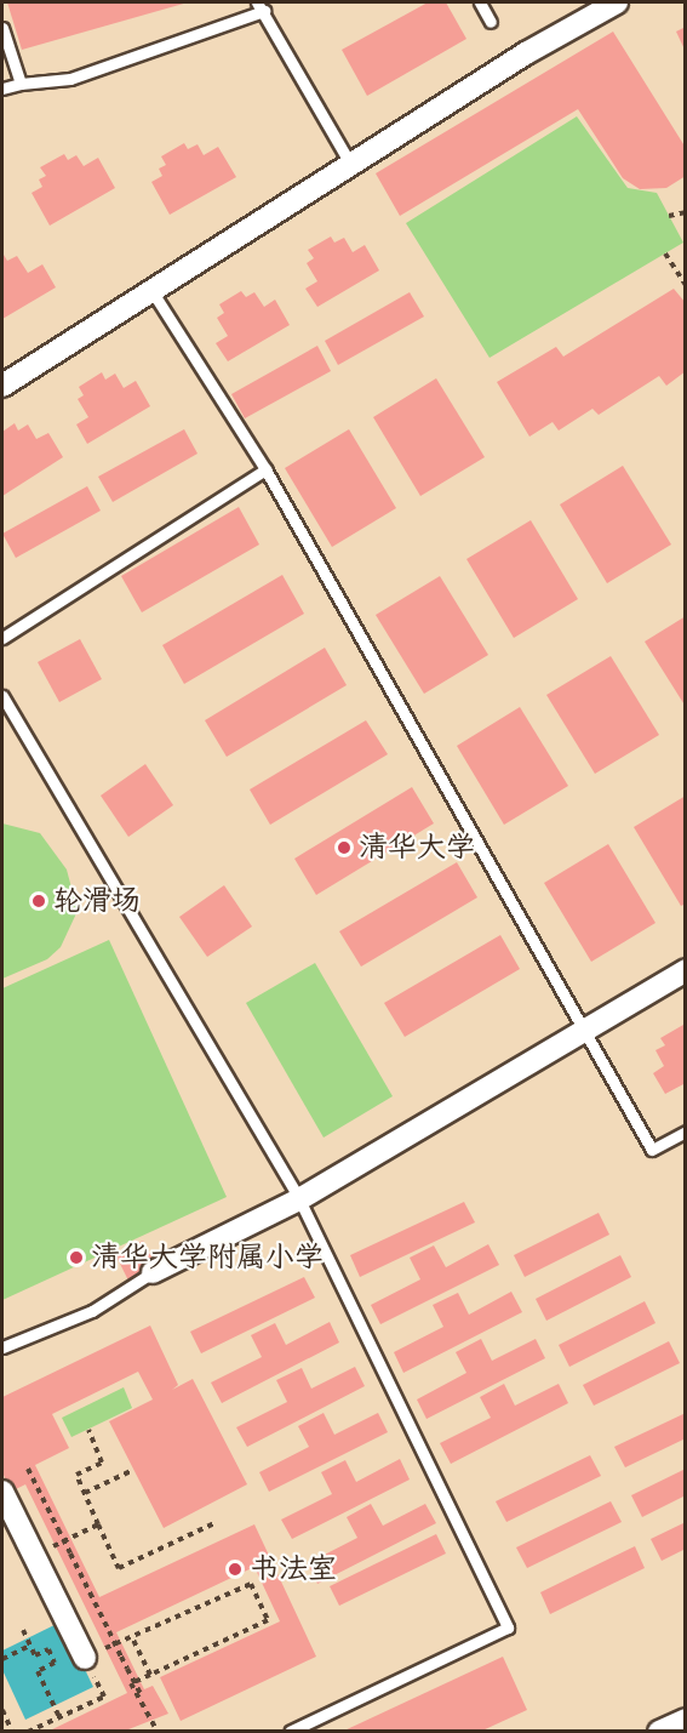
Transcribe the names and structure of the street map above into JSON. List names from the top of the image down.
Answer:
{
  "places": [
    "清华大学",
    "轮滑场",
    "清华大学附属小学",
    "书法室"
  ]
}
